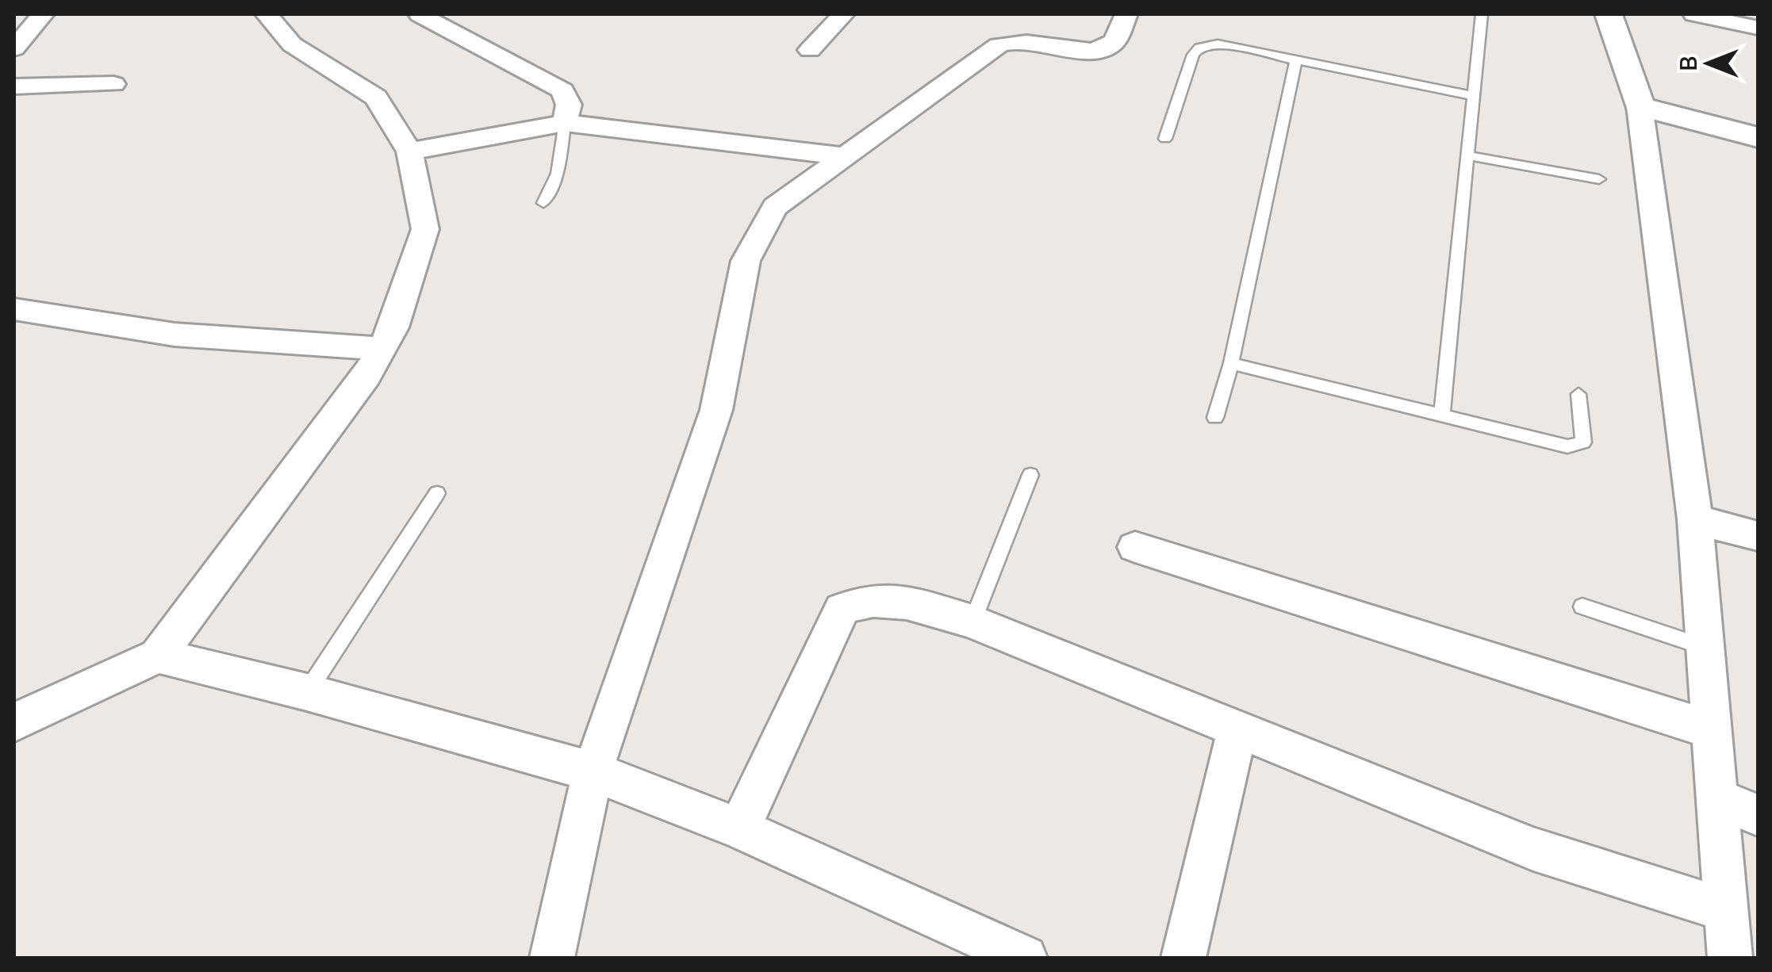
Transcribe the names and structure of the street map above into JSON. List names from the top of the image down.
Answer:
{
  "north": "left"
}
